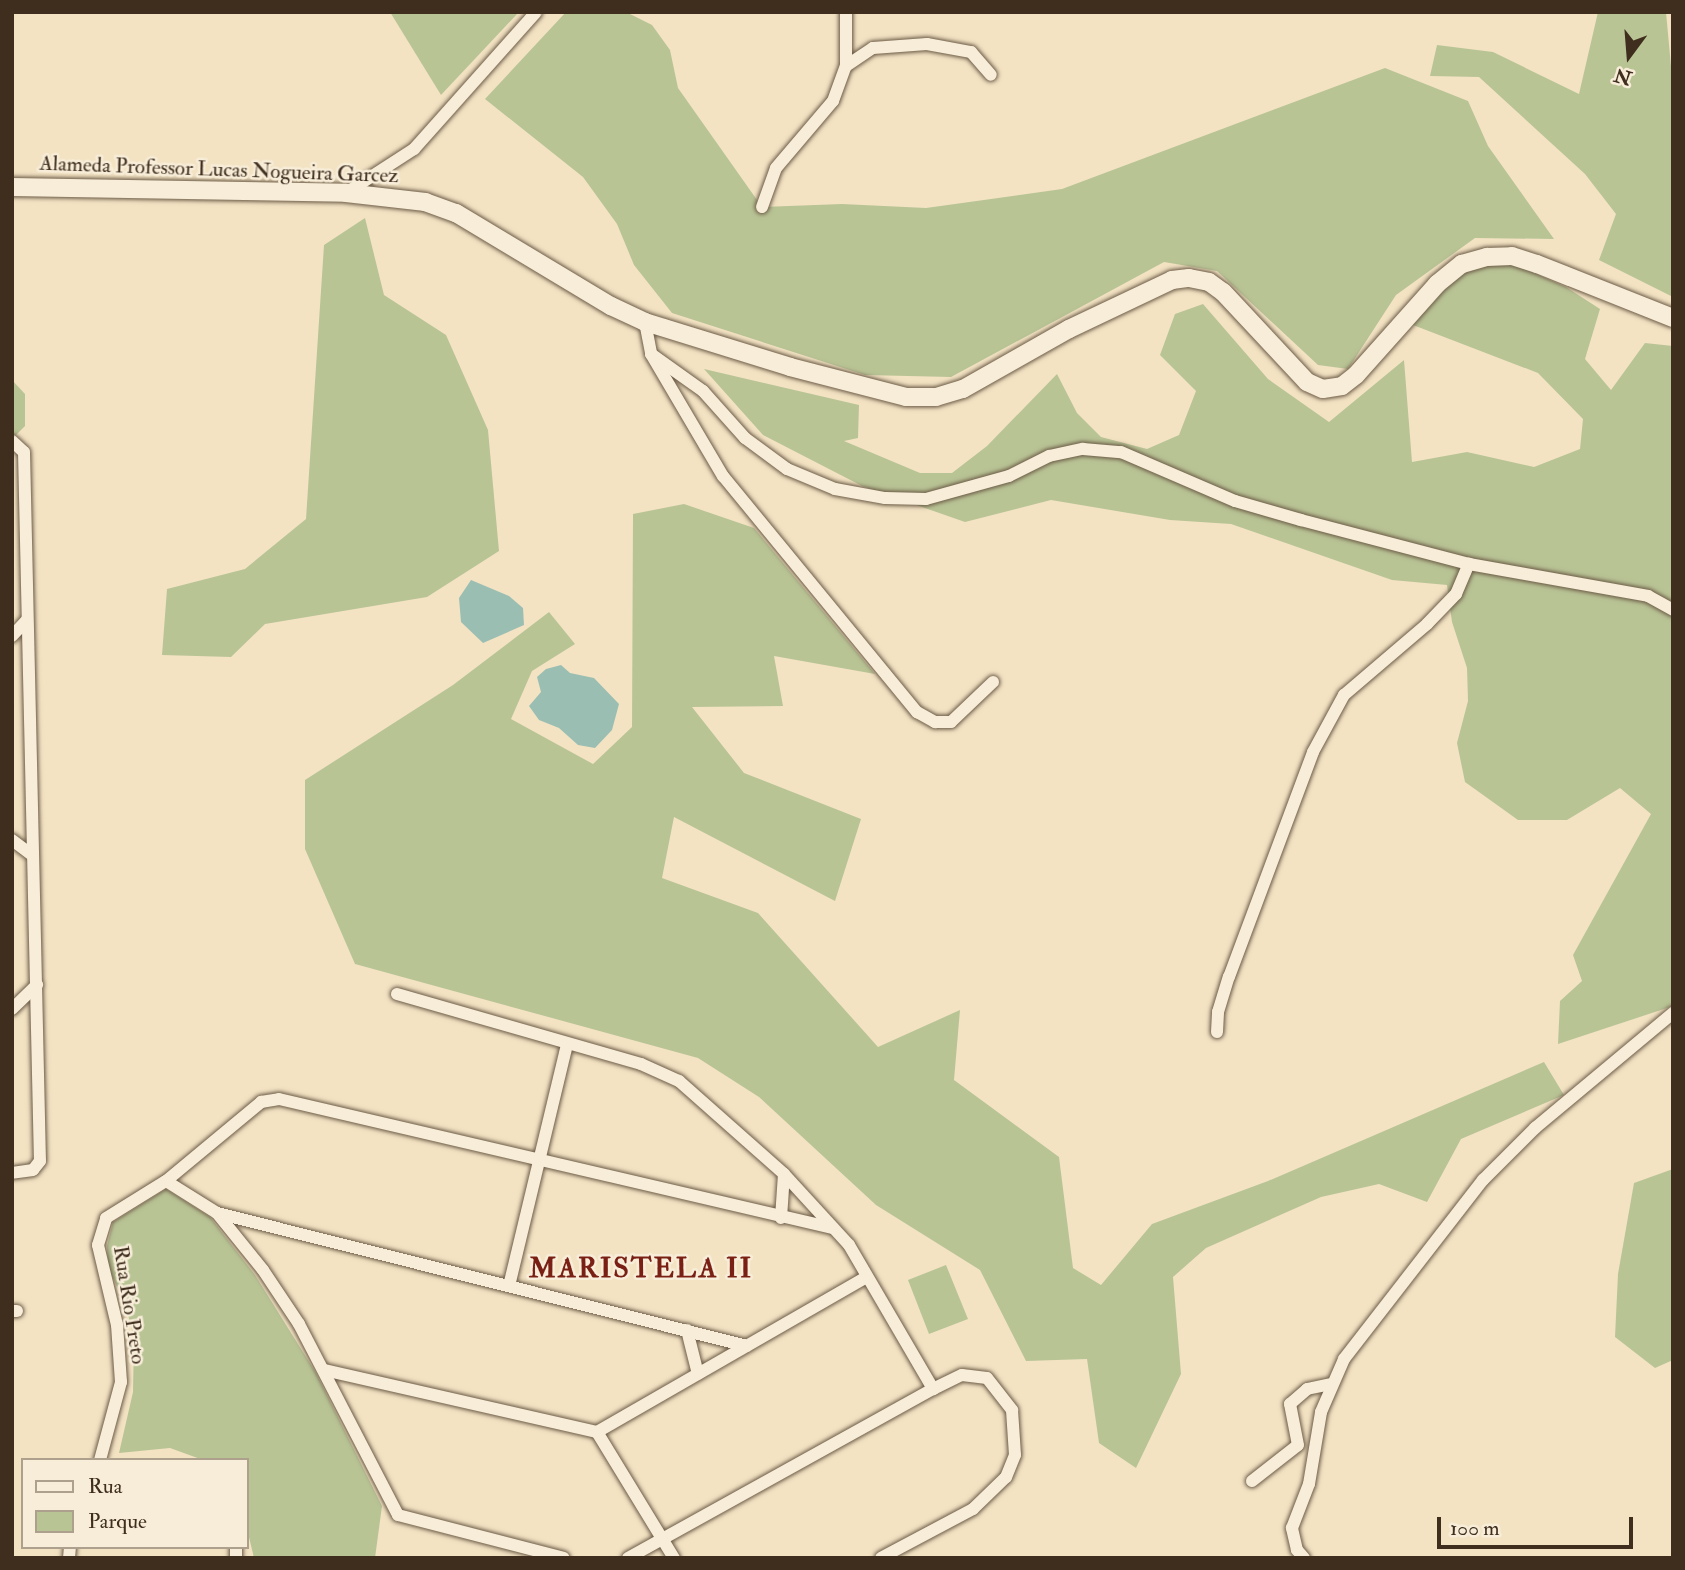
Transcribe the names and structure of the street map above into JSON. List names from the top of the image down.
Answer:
{
  "streets": {
    "main road": ["Alameda Professor Lucas Nogueira Garcez"],
    "street": ["Rua Rio Preto"]
  },
  "districts": ["MARISTELA II"],
  "legend": ["Rua", "Parque"],
  "scale_bar": "100 m",
  "north": "bottom"
}
